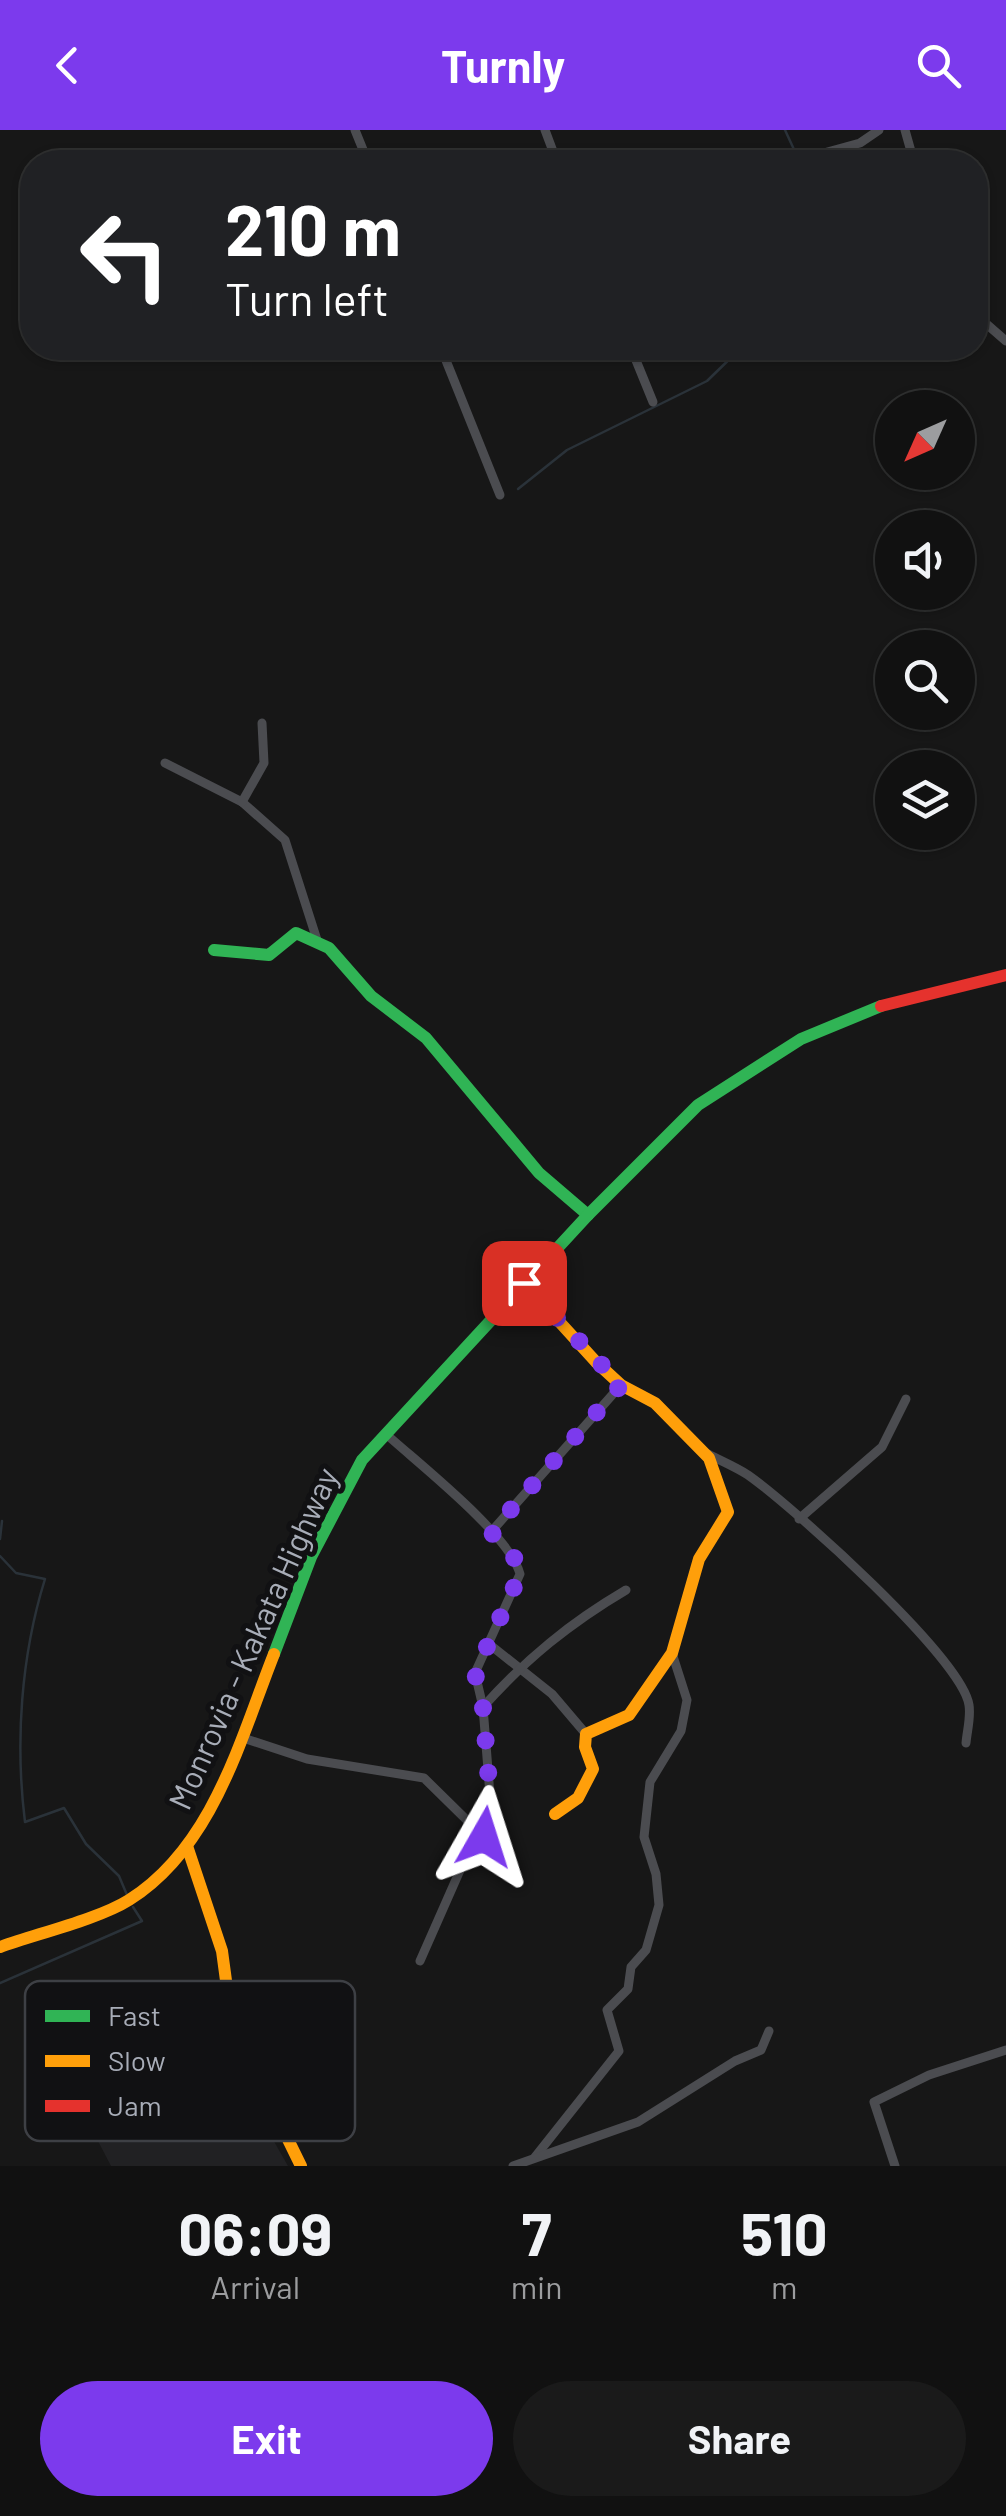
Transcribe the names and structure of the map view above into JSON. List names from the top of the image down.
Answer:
{
  "streets": {
    "main road": ["Monrovia - Kakata Highway"]
  },
  "legend": ["Fast", "Slow", "Jam"],
  "north": "bottom left",
  "page": {
    "header": "Turnly",
    "turn": ["210 m", "Turn left"],
    "eta": [
      "06:09",
      "Arrival",
      "7",
      "min",
      "510",
      "m"
    ],
    "buttons": ["Exit", "Share"]
  }
}
